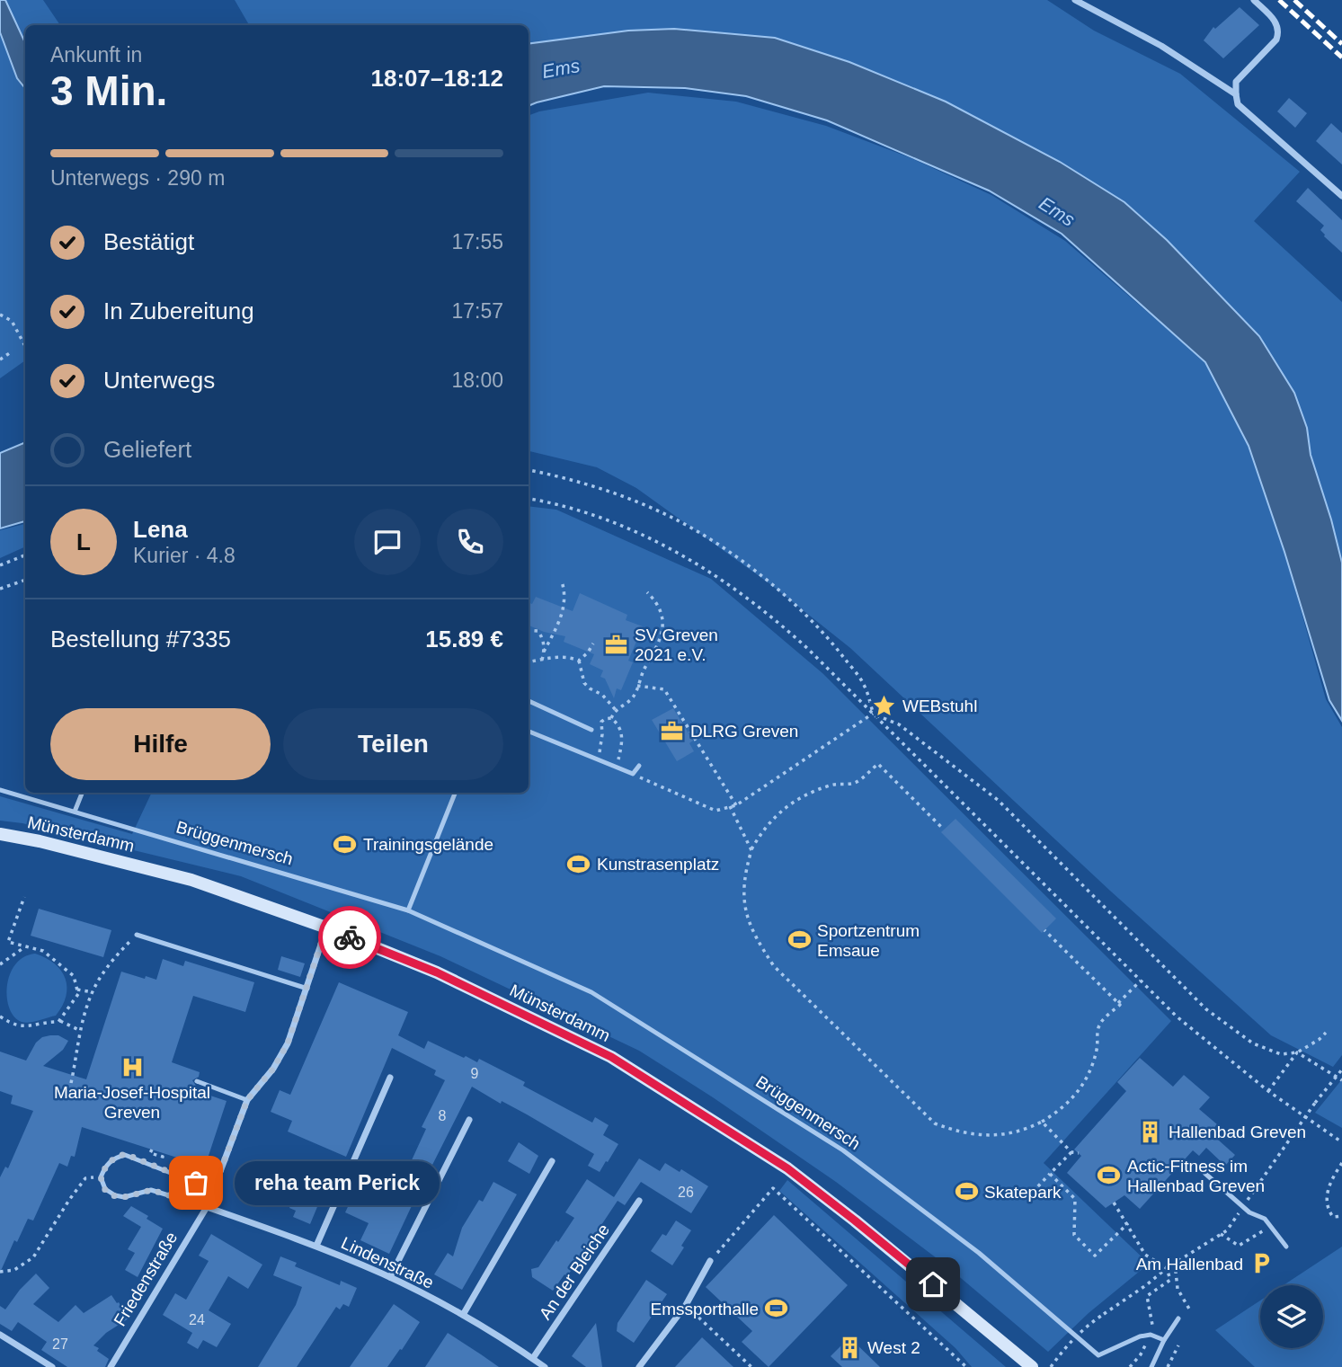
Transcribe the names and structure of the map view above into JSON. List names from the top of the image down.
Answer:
{
  "streets": {
    "main road": ["Münsterdamm"],
    "street": ["Lindenstraße", "An der Bleiche", "Friedenstraße"],
    "lane": ["Brüggenmersch"]
  },
  "crossings": [
    ["Münsterdamm", "Friedenstraße"],
    ["Lindenstraße", "An der Bleiche"],
    ["Lindenstraße", "Friedenstraße"]
  ],
  "water": ["Ems"],
  "places": {
    "office": ["SV Greven 2021 e.V.", "DLRG Greven"],
    "place": ["WEBstuhl"],
    "sports": [
      "Trainingsgelände",
      "Kunstrasenplatz",
      "Sportzentrum Emsaue",
      "Actic-Fitness im Hallenbad Greven",
      "Skatepark",
      "Emssporthalle"
    ],
    "hospital": ["Maria-Josef-Hospital Greven"],
    "building": ["Hallenbad Greven", "West 2"],
    "other": ["reha team Perick"],
    "parking": ["Am Hallenbad"]
  },
  "house_numbers": [
    "9",
    "8",
    "26",
    "24",
    "27"
  ],
  "page": {
    "heading": ["3 Min.", "Ankunft in", "18:07–18:12"],
    "panel": [
      "Lena",
      "Kurier · 4.8",
      "Bestellung #7335",
      "15.89 €"
    ],
    "bar": "Unterwegs · 290 m",
    "list": [
      ["Bestätigt", "17:55"],
      ["In Zubereitung", "17:57"],
      ["Unterwegs", "18:00"],
      "Geliefert"
    ],
    "round": "L",
    "buttons": ["Hilfe", "Teilen"],
    "bubble": "reha team Perick"
  }
}
